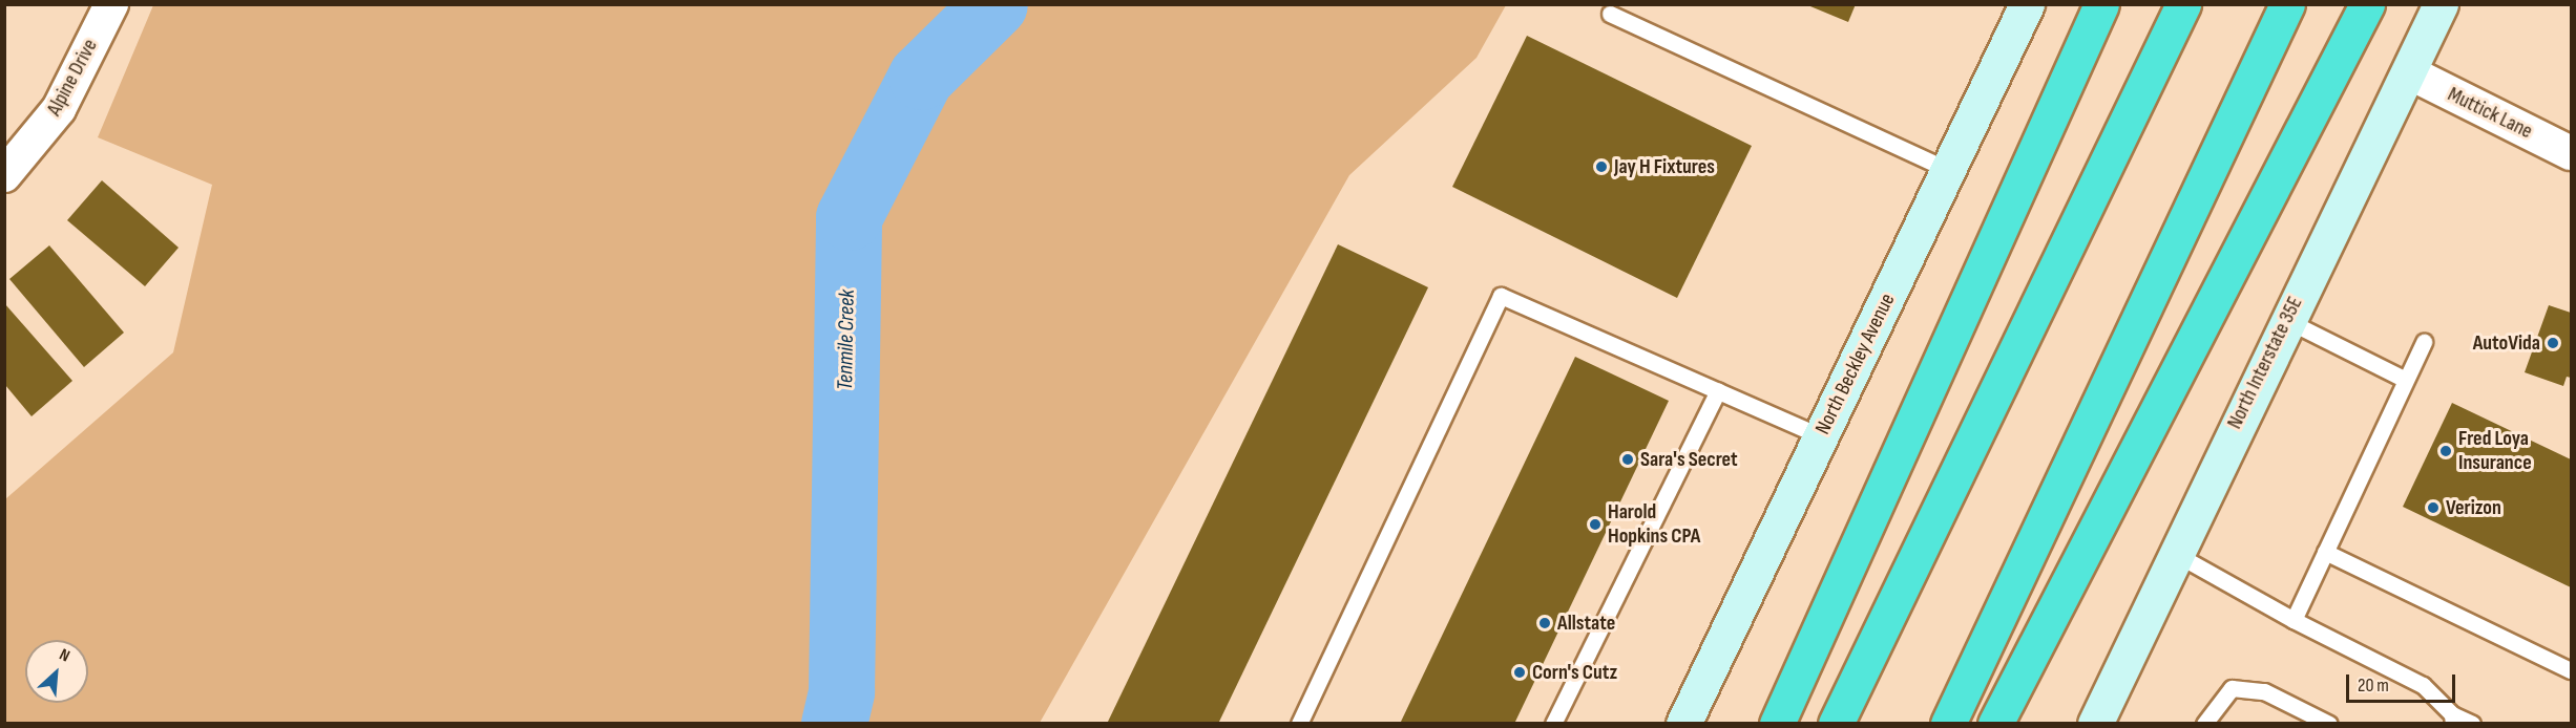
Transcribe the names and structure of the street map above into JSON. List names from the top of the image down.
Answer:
{
  "streets": {
    "main road": ["North Interstate 35E", "North Beckley Avenue"],
    "street": ["Alpine Drive", "Muttick Lane"]
  },
  "crossings": [
    ["Muttick Lane", "North Interstate 35E"]
  ],
  "water": ["Tenmile Creek"],
  "places": [
    "Jay H Fixtures",
    "AutoVida",
    "Fred Loya Insurance",
    "Sara's Secret",
    "Verizon",
    "Harold Hopkins CPA",
    "Allstate",
    "Corn's Cutz"
  ],
  "scale_bar": "20 m",
  "north": "top right"
}
